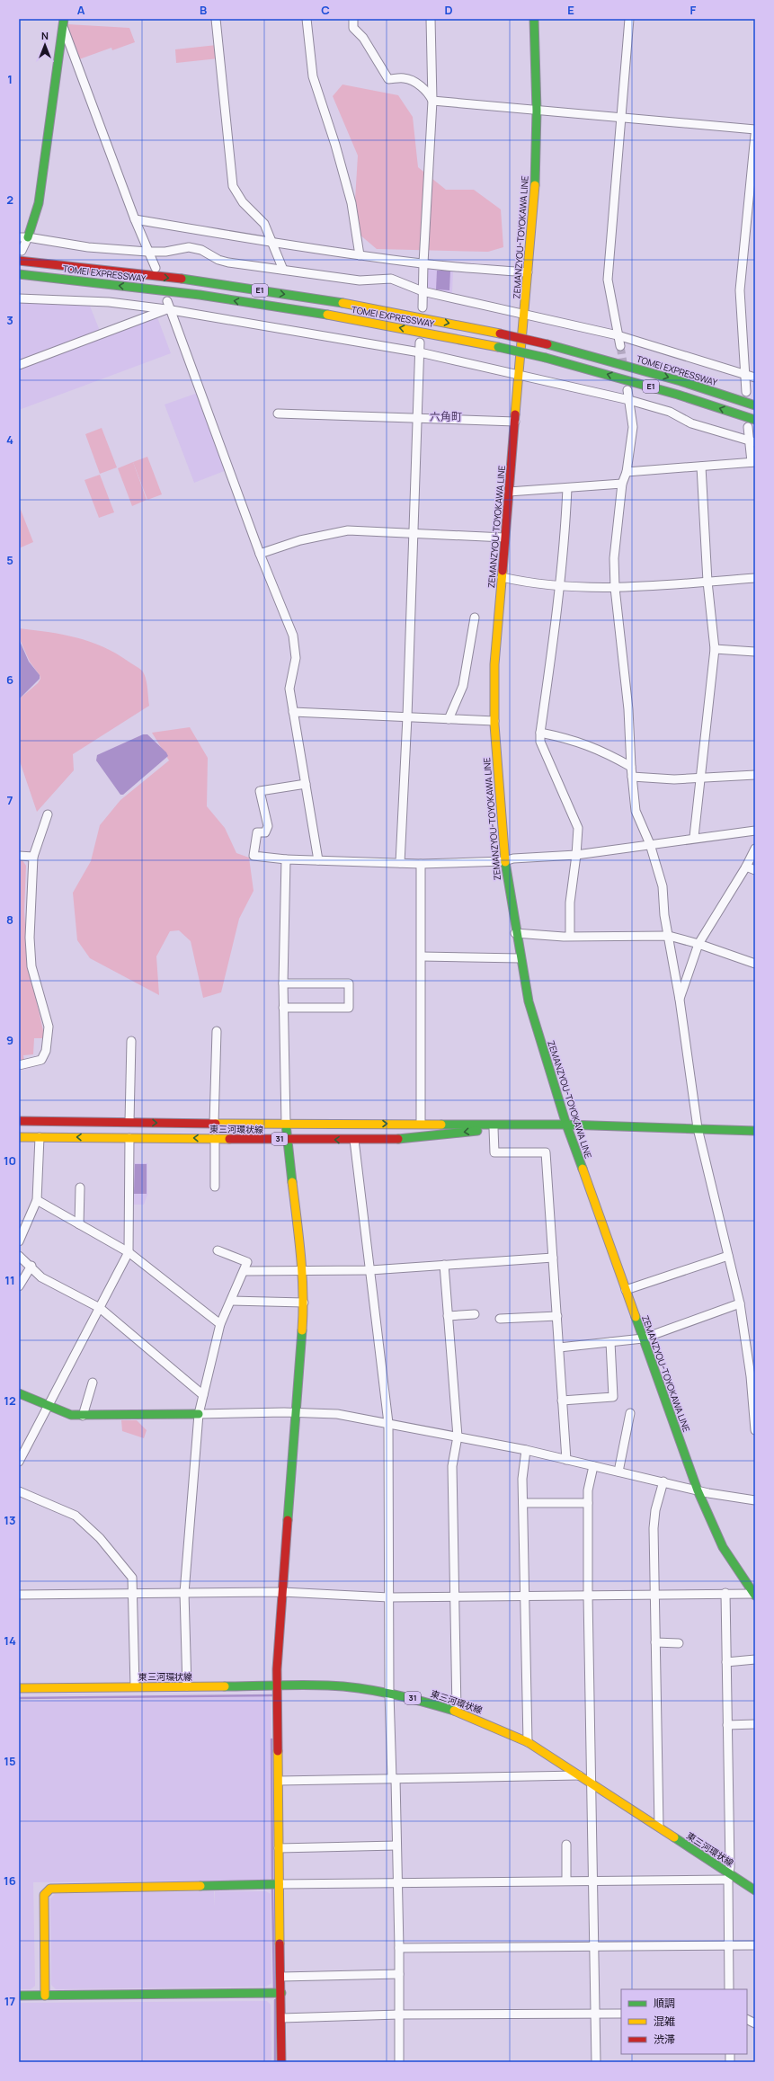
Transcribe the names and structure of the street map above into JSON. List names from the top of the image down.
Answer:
{
  "streets": {
    "main road": [
      "ZEMANZYOU-TOYOKAWA LINE",
      "TOMEI EXPRESSWAY",
      "E1",
      "東三河環状線",
      "31"
    ]
  },
  "crossings": [
    ["ZEMANZYOU-TOYOKAWA LINE", "東三河環状線"]
  ],
  "districts": ["六角町"],
  "legend": ["順調", "混雑", "渋滞"],
  "north": "top",
  "grid": {
    "columns": [
      "A",
      "B",
      "C",
      "D",
      "E",
      "F"
    ],
    "rows": [
      "1",
      "2",
      "3",
      "4",
      "5",
      "6",
      "7",
      "8",
      "9",
      "10",
      "11",
      "12",
      "13",
      "14",
      "15",
      "16",
      "17"
    ]
  }
}
